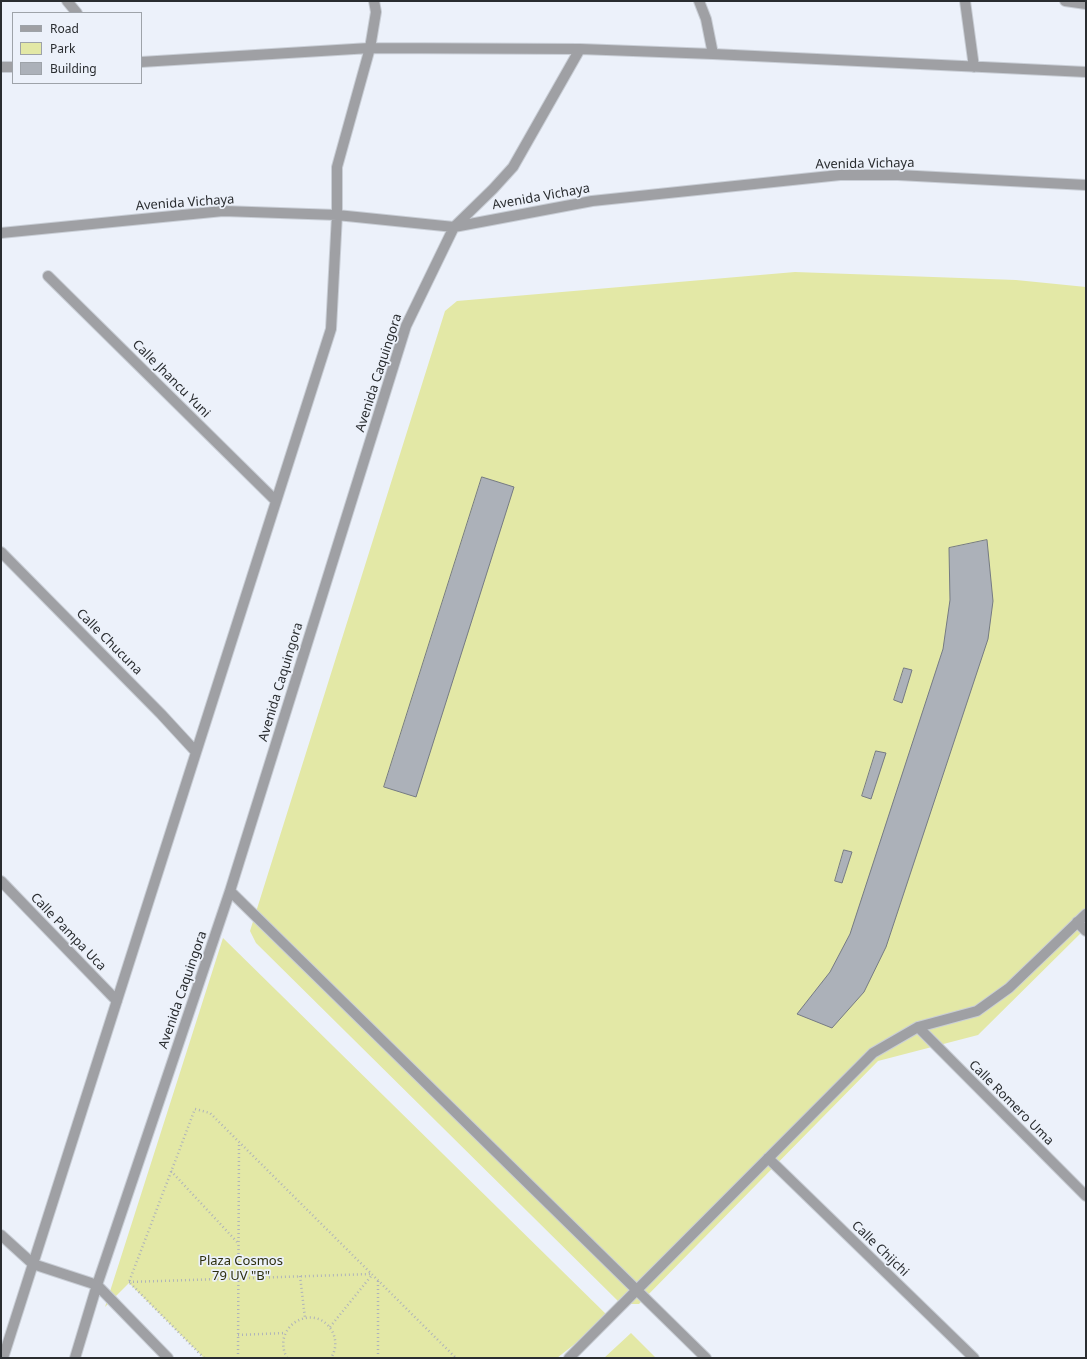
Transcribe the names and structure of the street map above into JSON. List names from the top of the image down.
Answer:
{
  "streets": {
    "street": [
      "Avenida Vichaya",
      "Avenida Caquingora",
      "Calle Jhancu Yuni",
      "Calle Chucuna",
      "Calle Pampa Uca",
      "Calle Romero Uma",
      "Calle Chijchi"
    ]
  },
  "crossings": [
    ["Avenida Vichaya", "Avenida Caquingora"]
  ],
  "parks": ["Plaza Cosmos 79 UV \"B\""],
  "legend": ["Road", "Park", "Building"]
}
